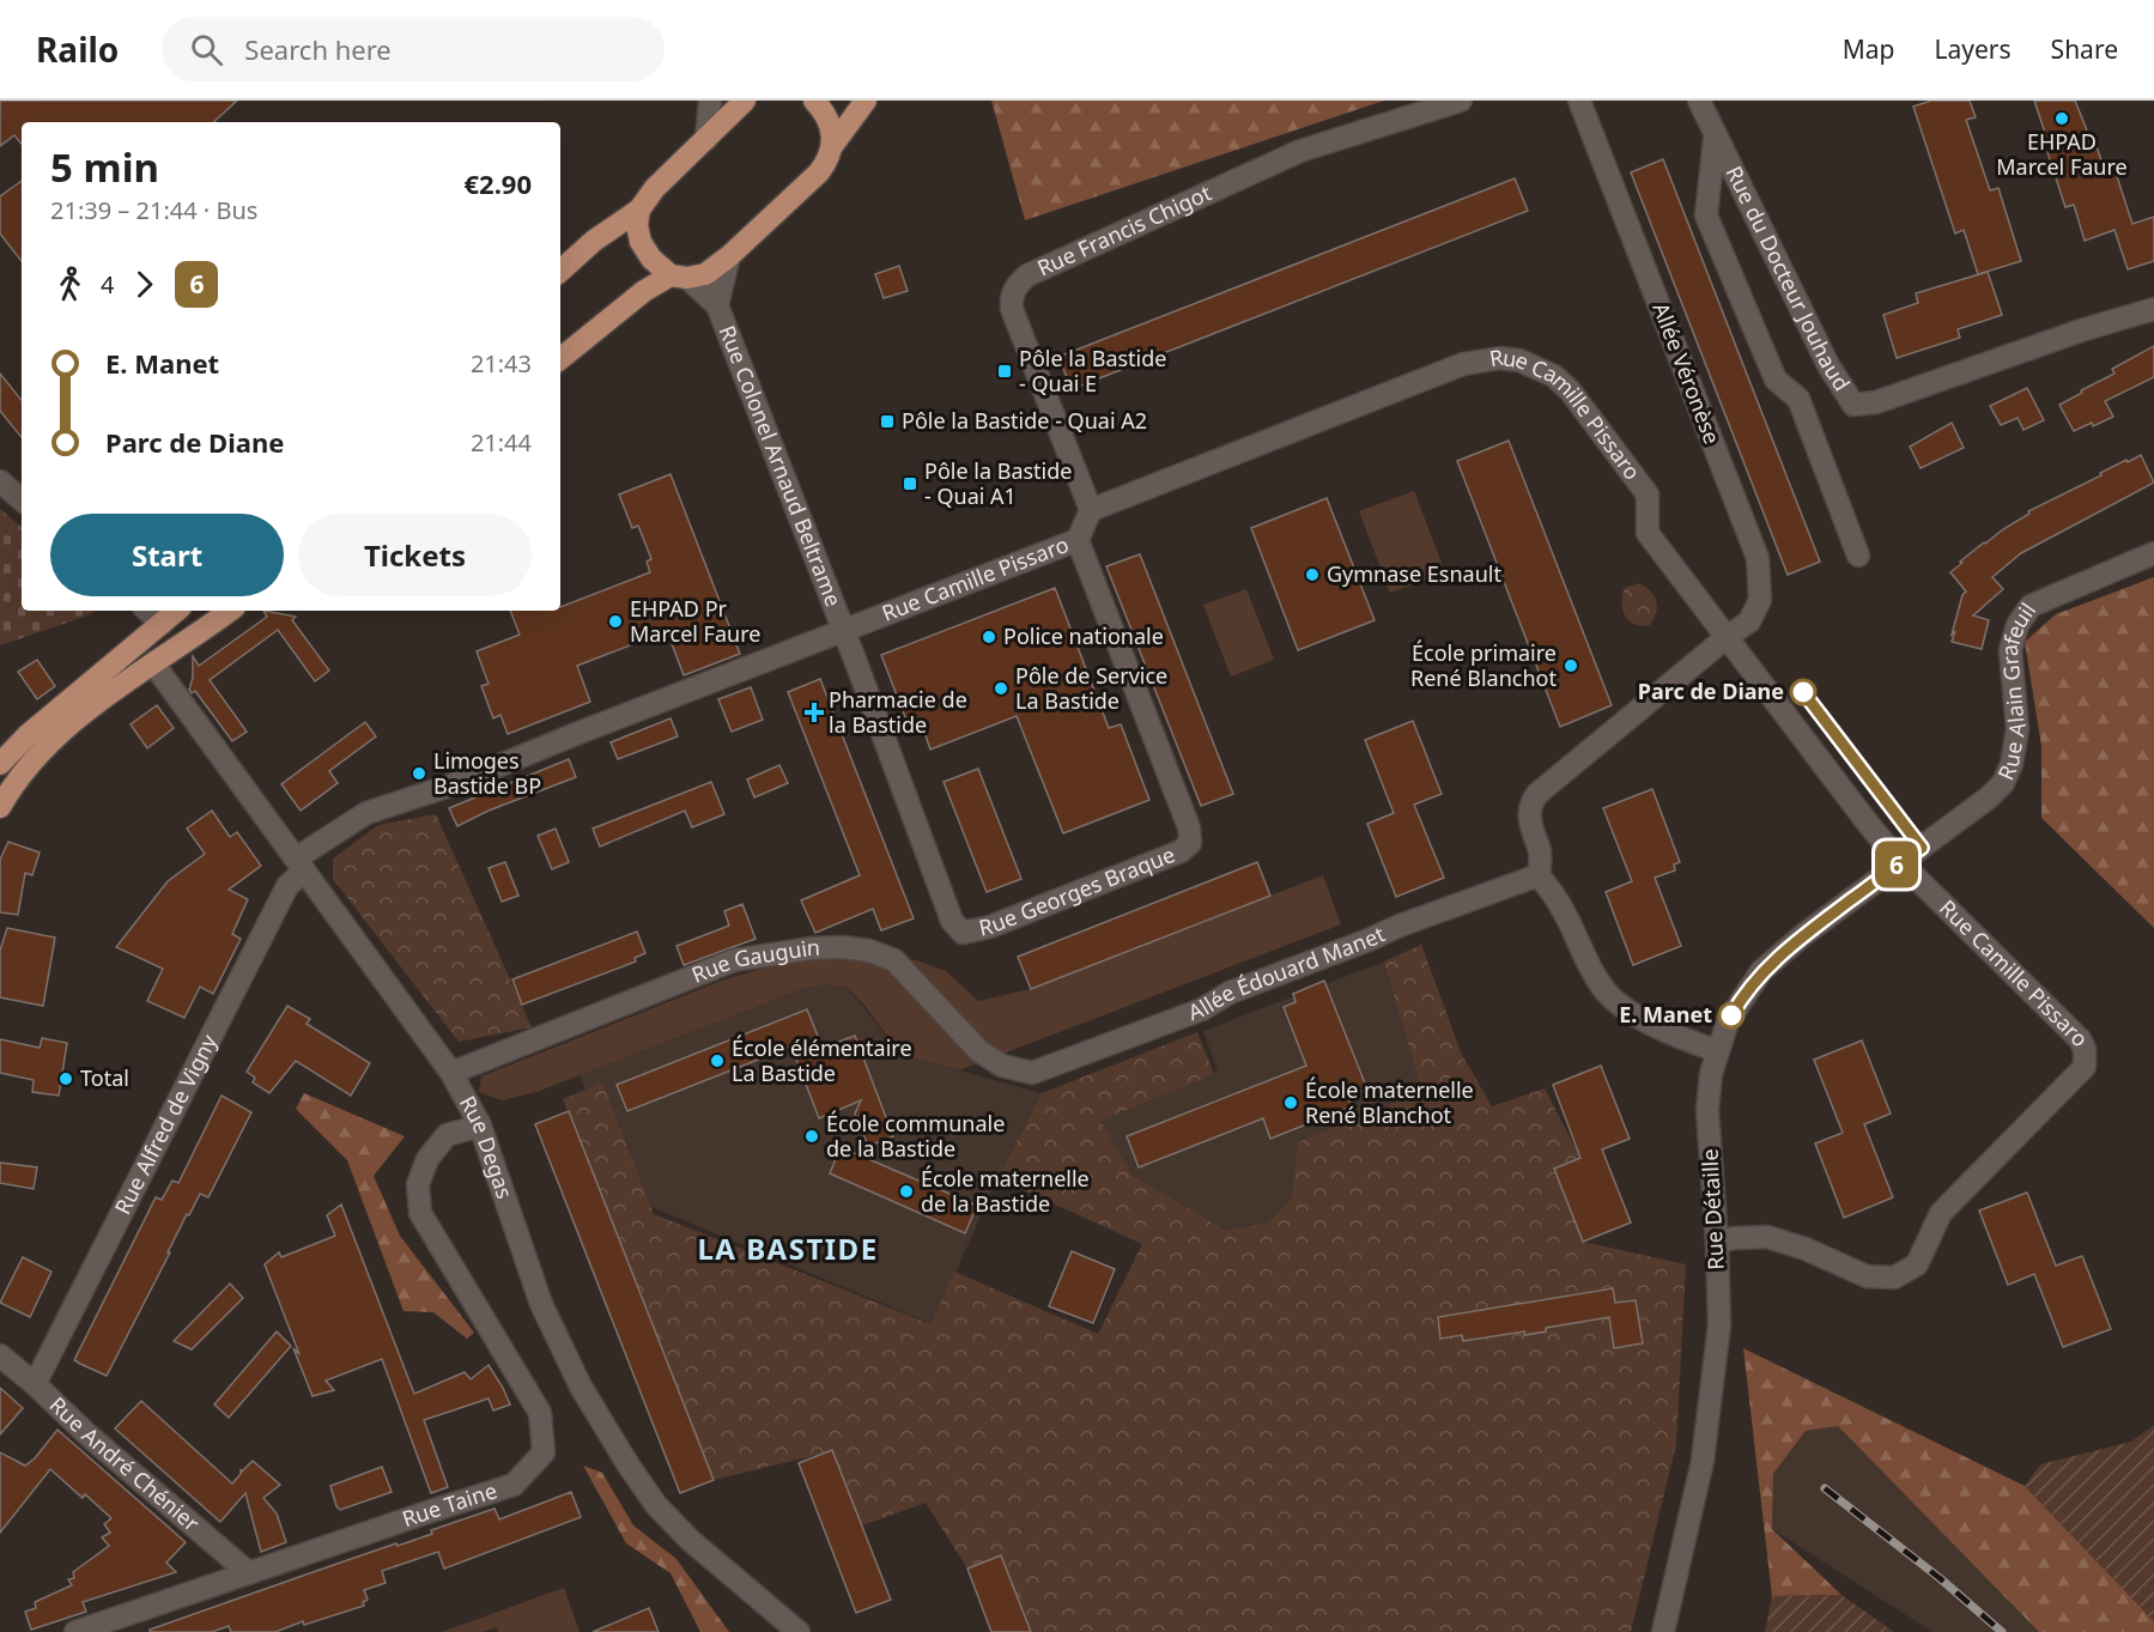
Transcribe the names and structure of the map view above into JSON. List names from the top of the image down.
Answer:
{
  "streets": {
    "street": [
      "Rue Francis Chigot",
      "Rue du Docteur Jouhaud",
      "Allée Véronèse",
      "Rue Camille Pissaro",
      "Rue Colonel Arnaud Beltrame",
      "Rue Alain Grafeuil",
      "Rue Georges Braque",
      "Rue Gauguin",
      "Allée Édouard Manet",
      "Rue Alfred de Vigny",
      "Rue Degas",
      "Rue Détaille",
      "Rue André Chénier",
      "Rue Taine"
    ]
  },
  "crossings": [
    ["Rue Francis Chigot", "Rue Camille Pissaro"],
    ["Allée Véronèse", "Rue Camille Pissaro"],
    ["Rue Camille Pissaro", "Rue Colonel Arnaud Beltrame"],
    ["Rue Camille Pissaro", "Rue Alain Grafeuil"],
    ["Rue Camille Pissaro", "Rue Georges Braque"],
    ["Rue Camille Pissaro", "Rue Alfred de Vigny"],
    ["Rue Camille Pissaro", "Rue Degas"],
    ["Rue Camille Pissaro", "Rue Détaille"],
    ["Rue Colonel Arnaud Beltrame", "Rue Georges Braque"],
    ["Rue Alain Grafeuil", "Rue Détaille"],
    ["Rue Gauguin", "Allée Édouard Manet"],
    ["Rue Gauguin", "Rue Degas"],
    ["Rue Alfred de Vigny", "Rue Degas"],
    ["Rue Alfred de Vigny", "Rue André Chénier"],
    ["Rue Degas", "Rue Taine"],
    ["Rue André Chénier", "Rue Taine"]
  ],
  "districts": ["LA BASTIDE"],
  "places": {
    "other": [
      "EHPAD Marcel Faure",
      "Gymnase Esnault",
      "EHPAD Pr Marcel Faure",
      "Police nationale",
      "École primaire René Blanchot",
      "Pôle de Service La Bastide",
      "Parc de Diane",
      "Limoges Bastide BP",
      "E. Manet",
      "École élémentaire La Bastide",
      "Total",
      "École maternelle René Blanchot",
      "École communale de la Bastide",
      "École maternelle de la Bastide"
    ],
    "transit": ["Pôle la Bastide - Quai E", "Pôle la Bastide - Quai A2", "Pôle la Bastide - Quai A1"],
    "health": ["Pharmacie de la Bastide"]
  },
  "lines": ["bus line 6"],
  "page": {
    "header": "Railo",
    "search": "Search here",
    "nav": ["Map", "Layers", "Share"],
    "on_map": "6",
    "heading": ["5 min", "21:39 – 21:44 · Bus", "€2.90"],
    "legs": ["4", "6"],
    "list": [
      {
        "name": "E. Manet",
        "value": "21:43"
      },
      {
        "name": "Parc de Diane",
        "value": "21:44"
      }
    ],
    "buttons": ["Start", "Tickets"]
  }
}
